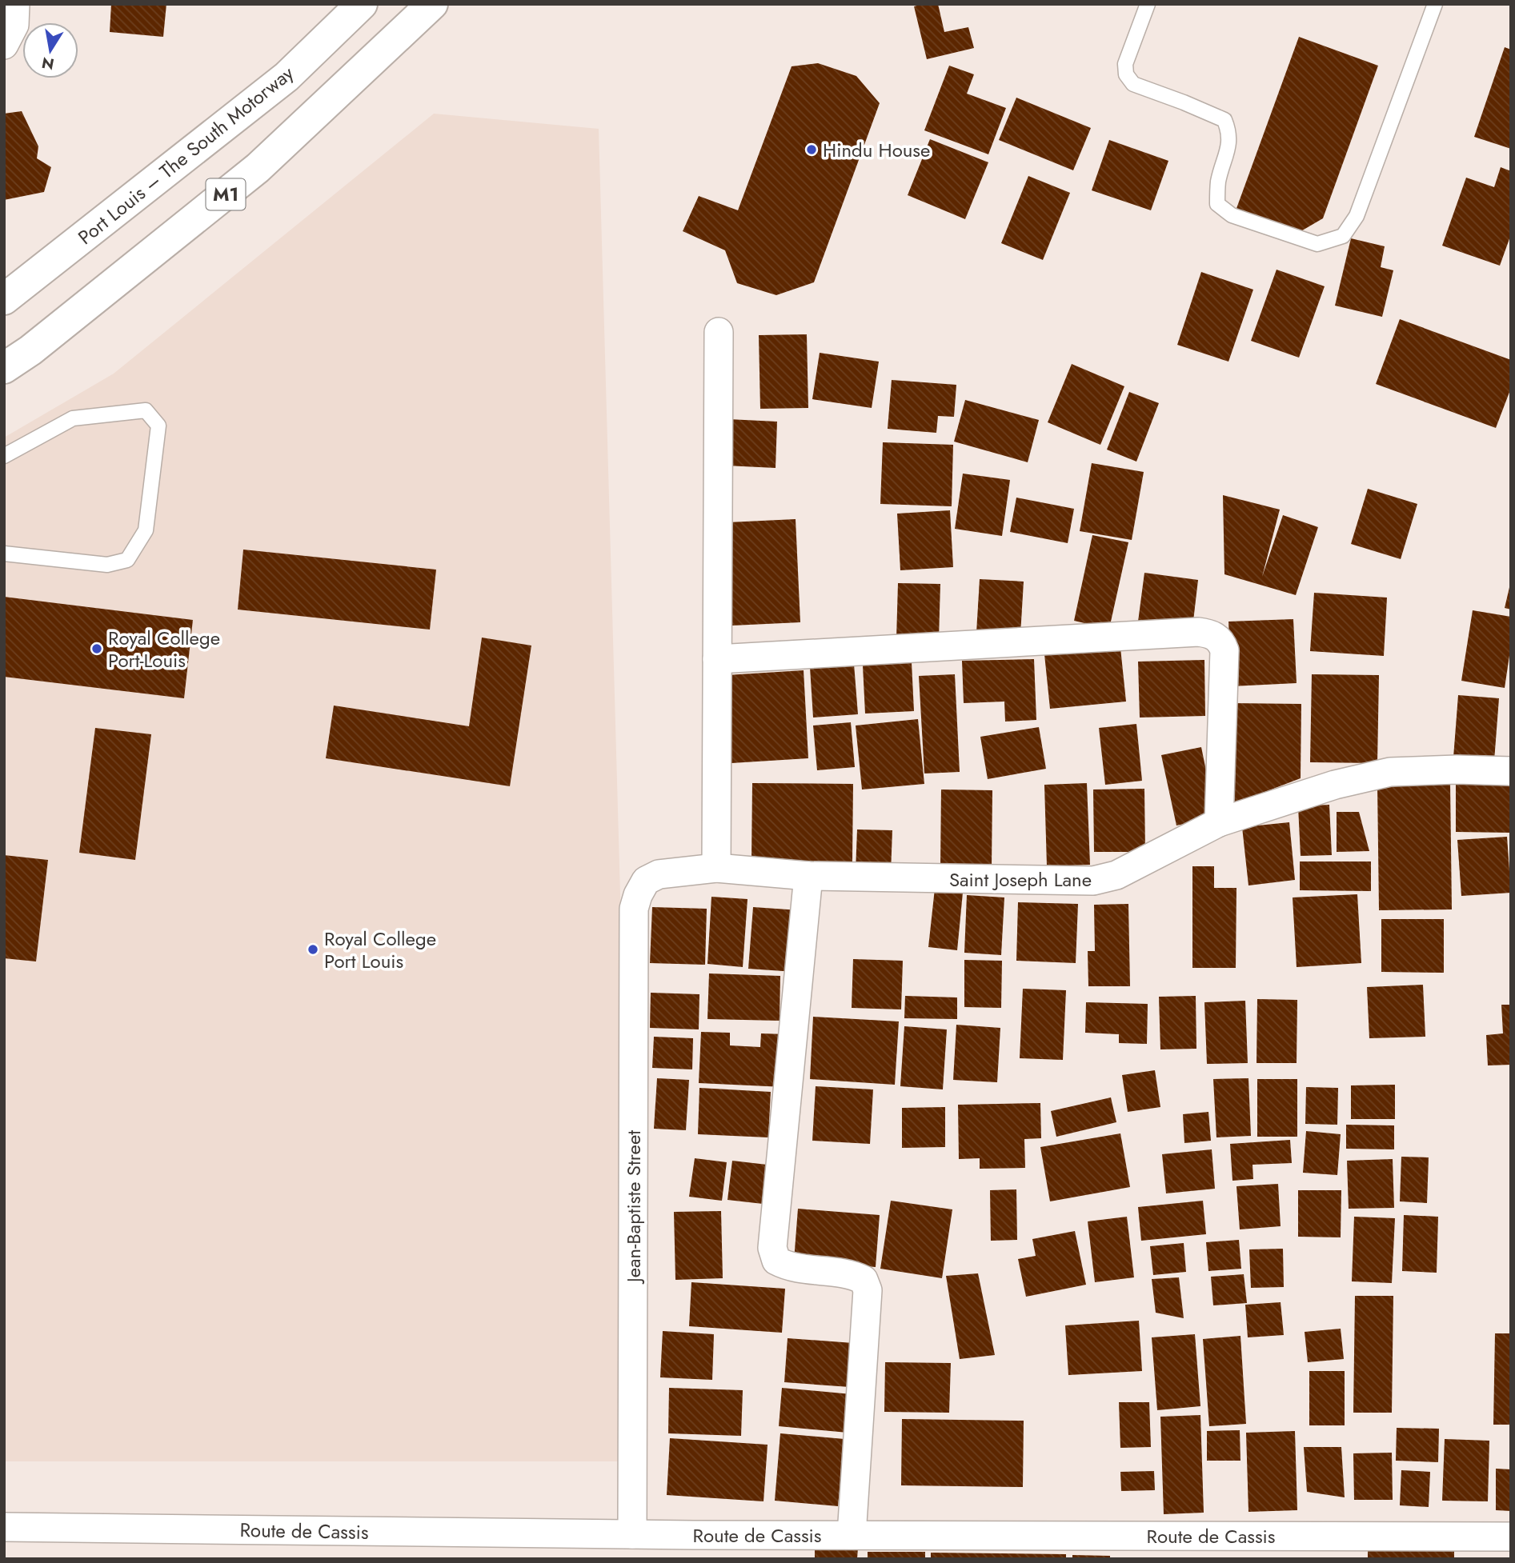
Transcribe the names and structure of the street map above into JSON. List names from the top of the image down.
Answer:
{
  "streets": {
    "highway": ["Port Louis – The South Motorway", "M1"],
    "street": ["Saint Joseph Lane", "Jean-Baptiste Street", "Route de Cassis"]
  },
  "crossings": [
    ["Saint Joseph Lane", "Jean-Baptiste Street"],
    ["Jean-Baptiste Street", "Route de Cassis"]
  ],
  "places": ["Hindu House", "Royal College Port-Louis", "Royal College Port Louis"],
  "north": "bottom"
}
